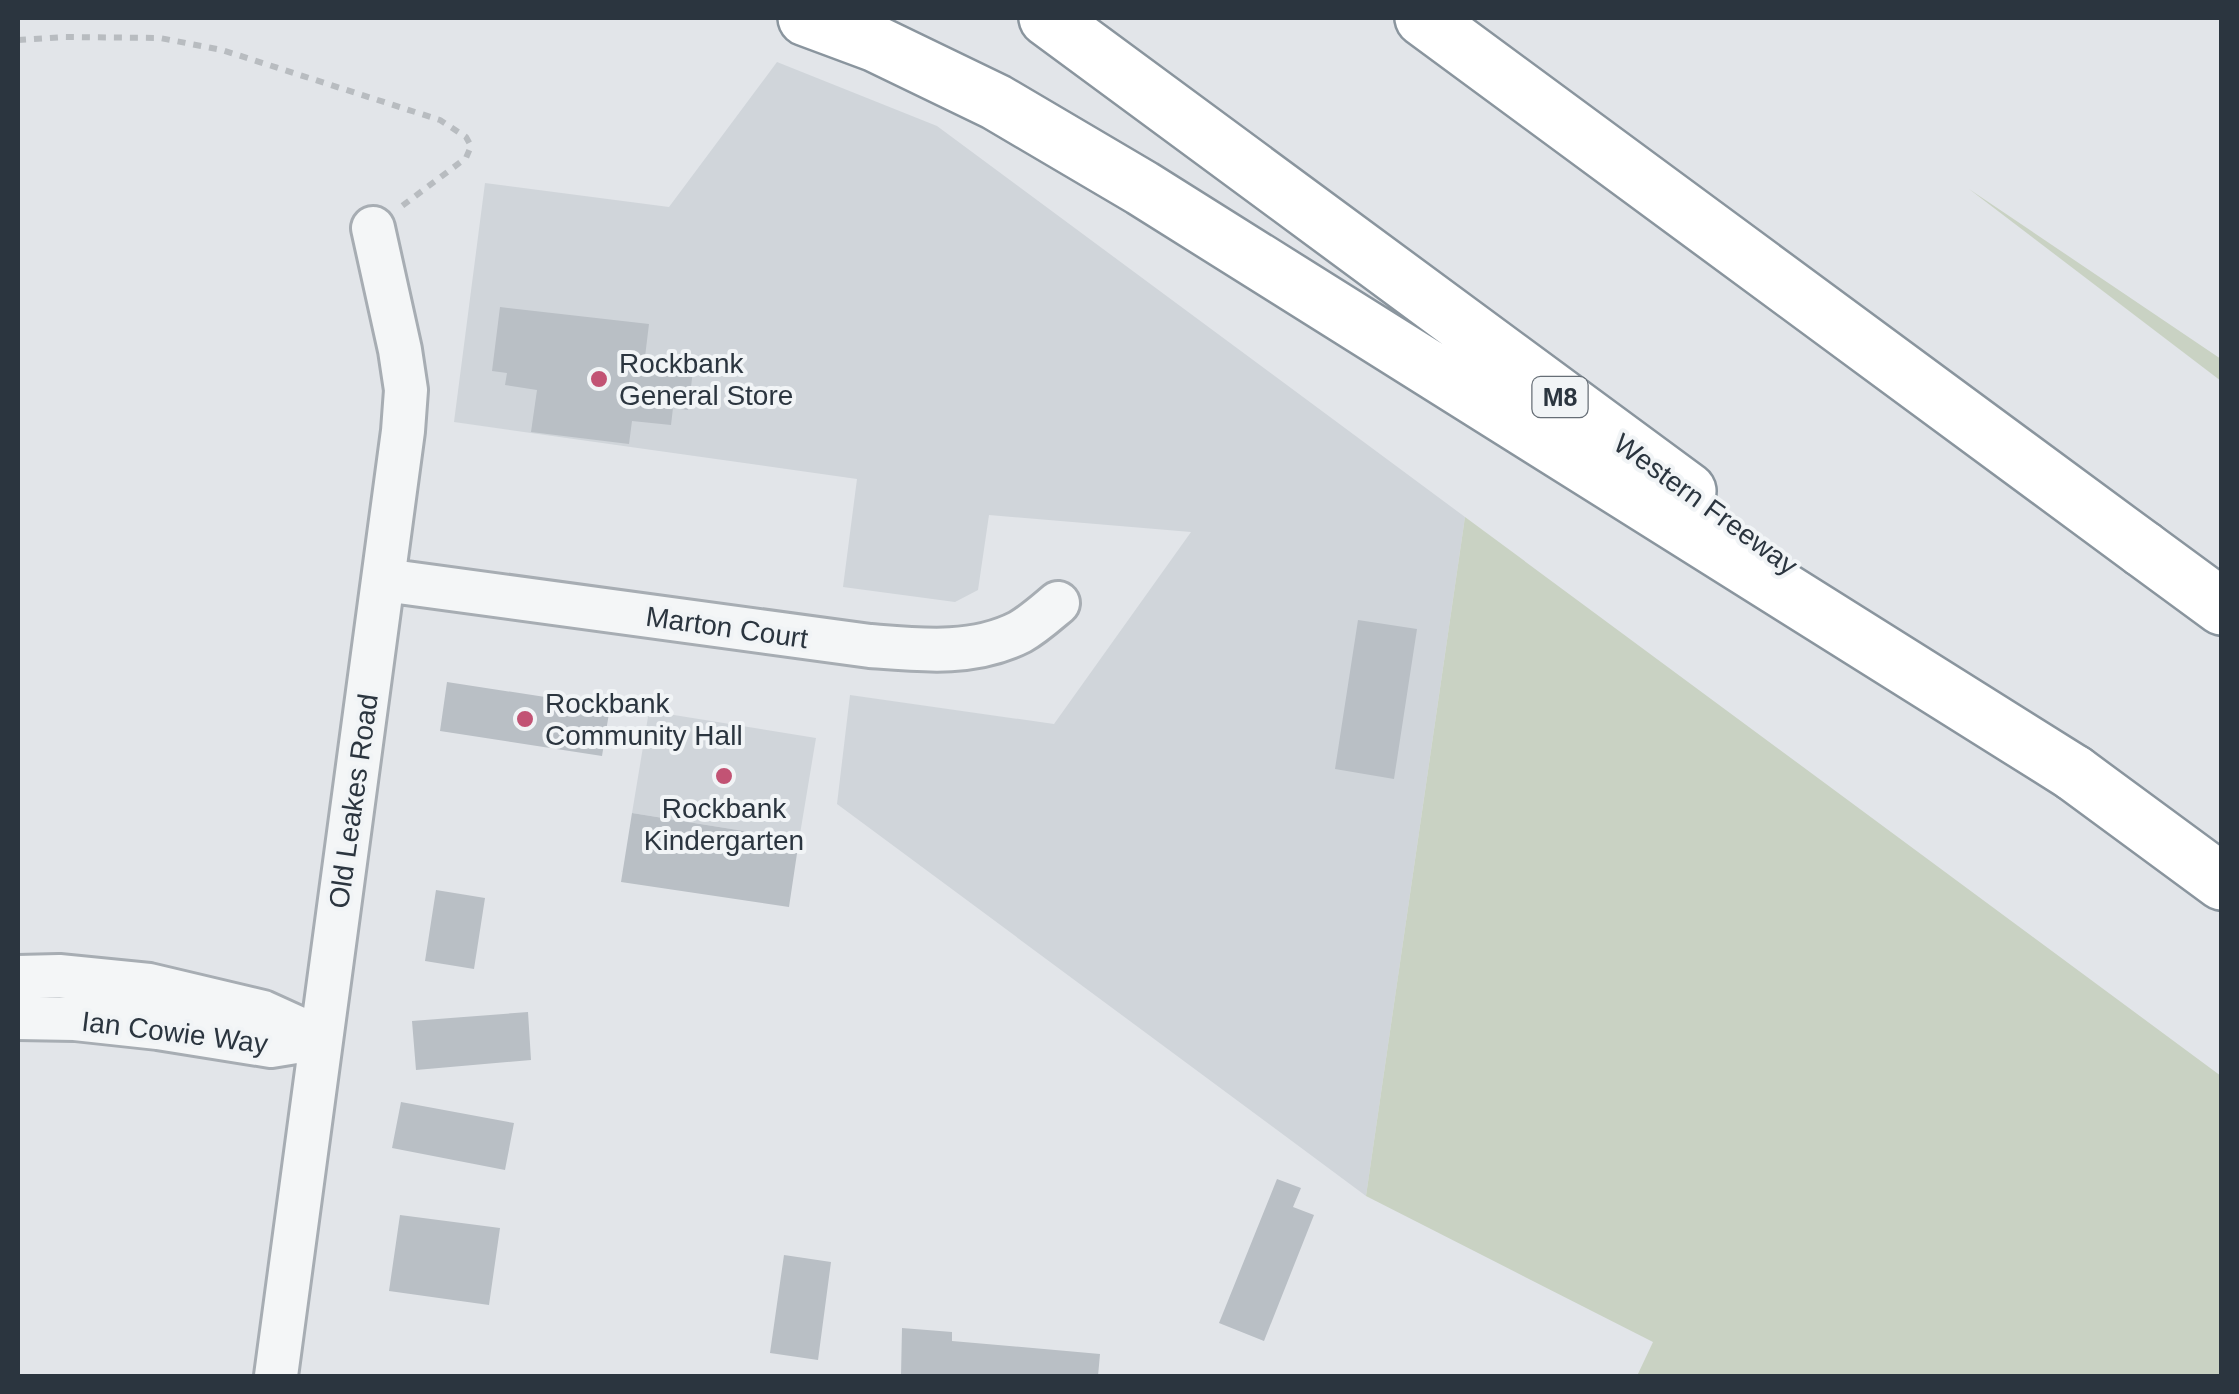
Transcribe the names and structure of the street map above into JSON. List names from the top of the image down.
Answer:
{
  "streets": {
    "highway": ["M8", "Western Freeway"],
    "street": ["Marton Court", "Old Leakes Road", "Ian Cowie Way"]
  },
  "crossings": [
    ["Marton Court", "Old Leakes Road"],
    ["Old Leakes Road", "Ian Cowie Way"]
  ],
  "places": ["Rockbank General Store", "Rockbank Community Hall", "Rockbank Kindergarten"]
}
